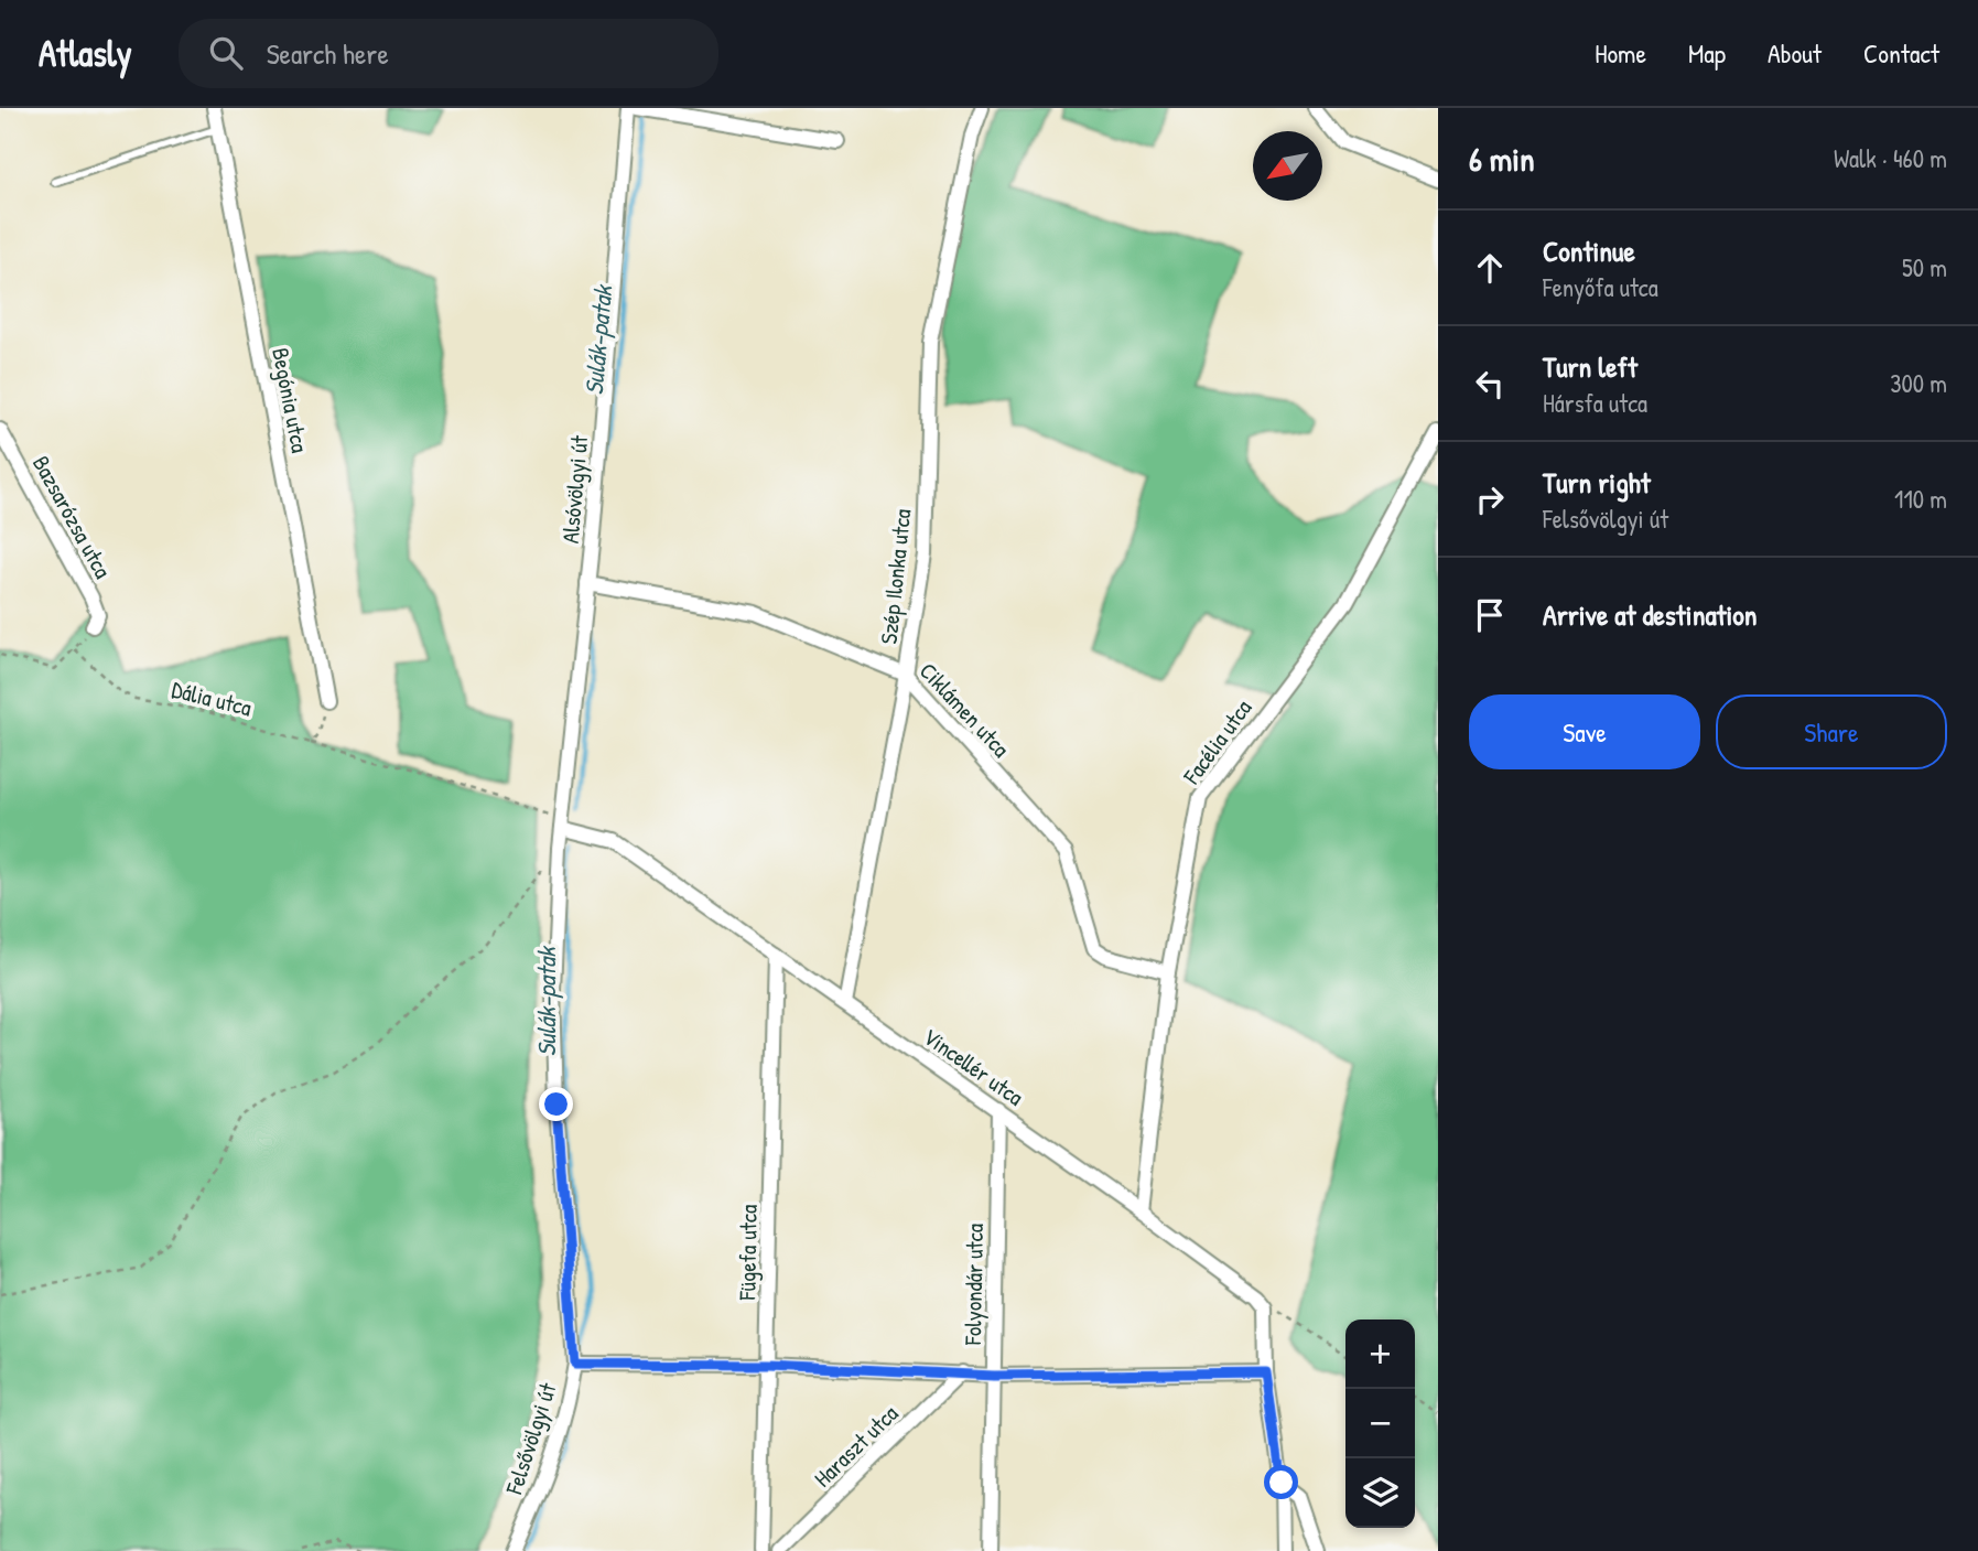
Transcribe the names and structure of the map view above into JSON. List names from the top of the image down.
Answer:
{
  "streets": {
    "street": [
      "Begónia utca",
      "Alsóvölgyi út",
      "Bazsarózsa utca",
      "Szép Ilonka utca",
      "Ciklámen utca",
      "Facélia utca",
      "Vincellér utca",
      "Fügefa utca",
      "Folyondár utca",
      "Felsővölgyi út",
      "Haraszt utca"
    ],
    "path": ["Dália utca"]
  },
  "crossings": [
    ["Alsóvölgyi út", "Dália utca"],
    ["Alsóvölgyi út", "Ciklámen utca"],
    ["Alsóvölgyi út", "Vincellér utca"],
    ["Alsóvölgyi út", "Felsővölgyi út"],
    ["Szép Ilonka utca", "Ciklámen utca"],
    ["Szép Ilonka utca", "Vincellér utca"],
    ["Dália utca", "Vincellér utca"],
    ["Dália utca", "Felsővölgyi út"],
    ["Ciklámen utca", "Facélia utca"],
    ["Facélia utca", "Vincellér utca"],
    ["Vincellér utca", "Fügefa utca"],
    ["Vincellér utca", "Folyondár utca"],
    ["Vincellér utca", "Felsővölgyi út"]
  ],
  "water": ["Sulák-patak"],
  "north": "bottom left",
  "page": {
    "header": "Atlasly",
    "search": "Search here",
    "nav": [
      "Home",
      "Map",
      "About",
      "Contact"
    ],
    "heading": ["6 min", "Walk · 460 m"],
    "list": [
      ["Continue", "Fenyőfa utca", "50 m"],
      ["Turn left", "Hársfa utca", "300 m"],
      ["Turn right", "Felsővölgyi út", "110 m"],
      "Arrive at destination"
    ],
    "buttons": ["Save", "Share"],
    "map_buttons": ["+", "−"]
  }
}
